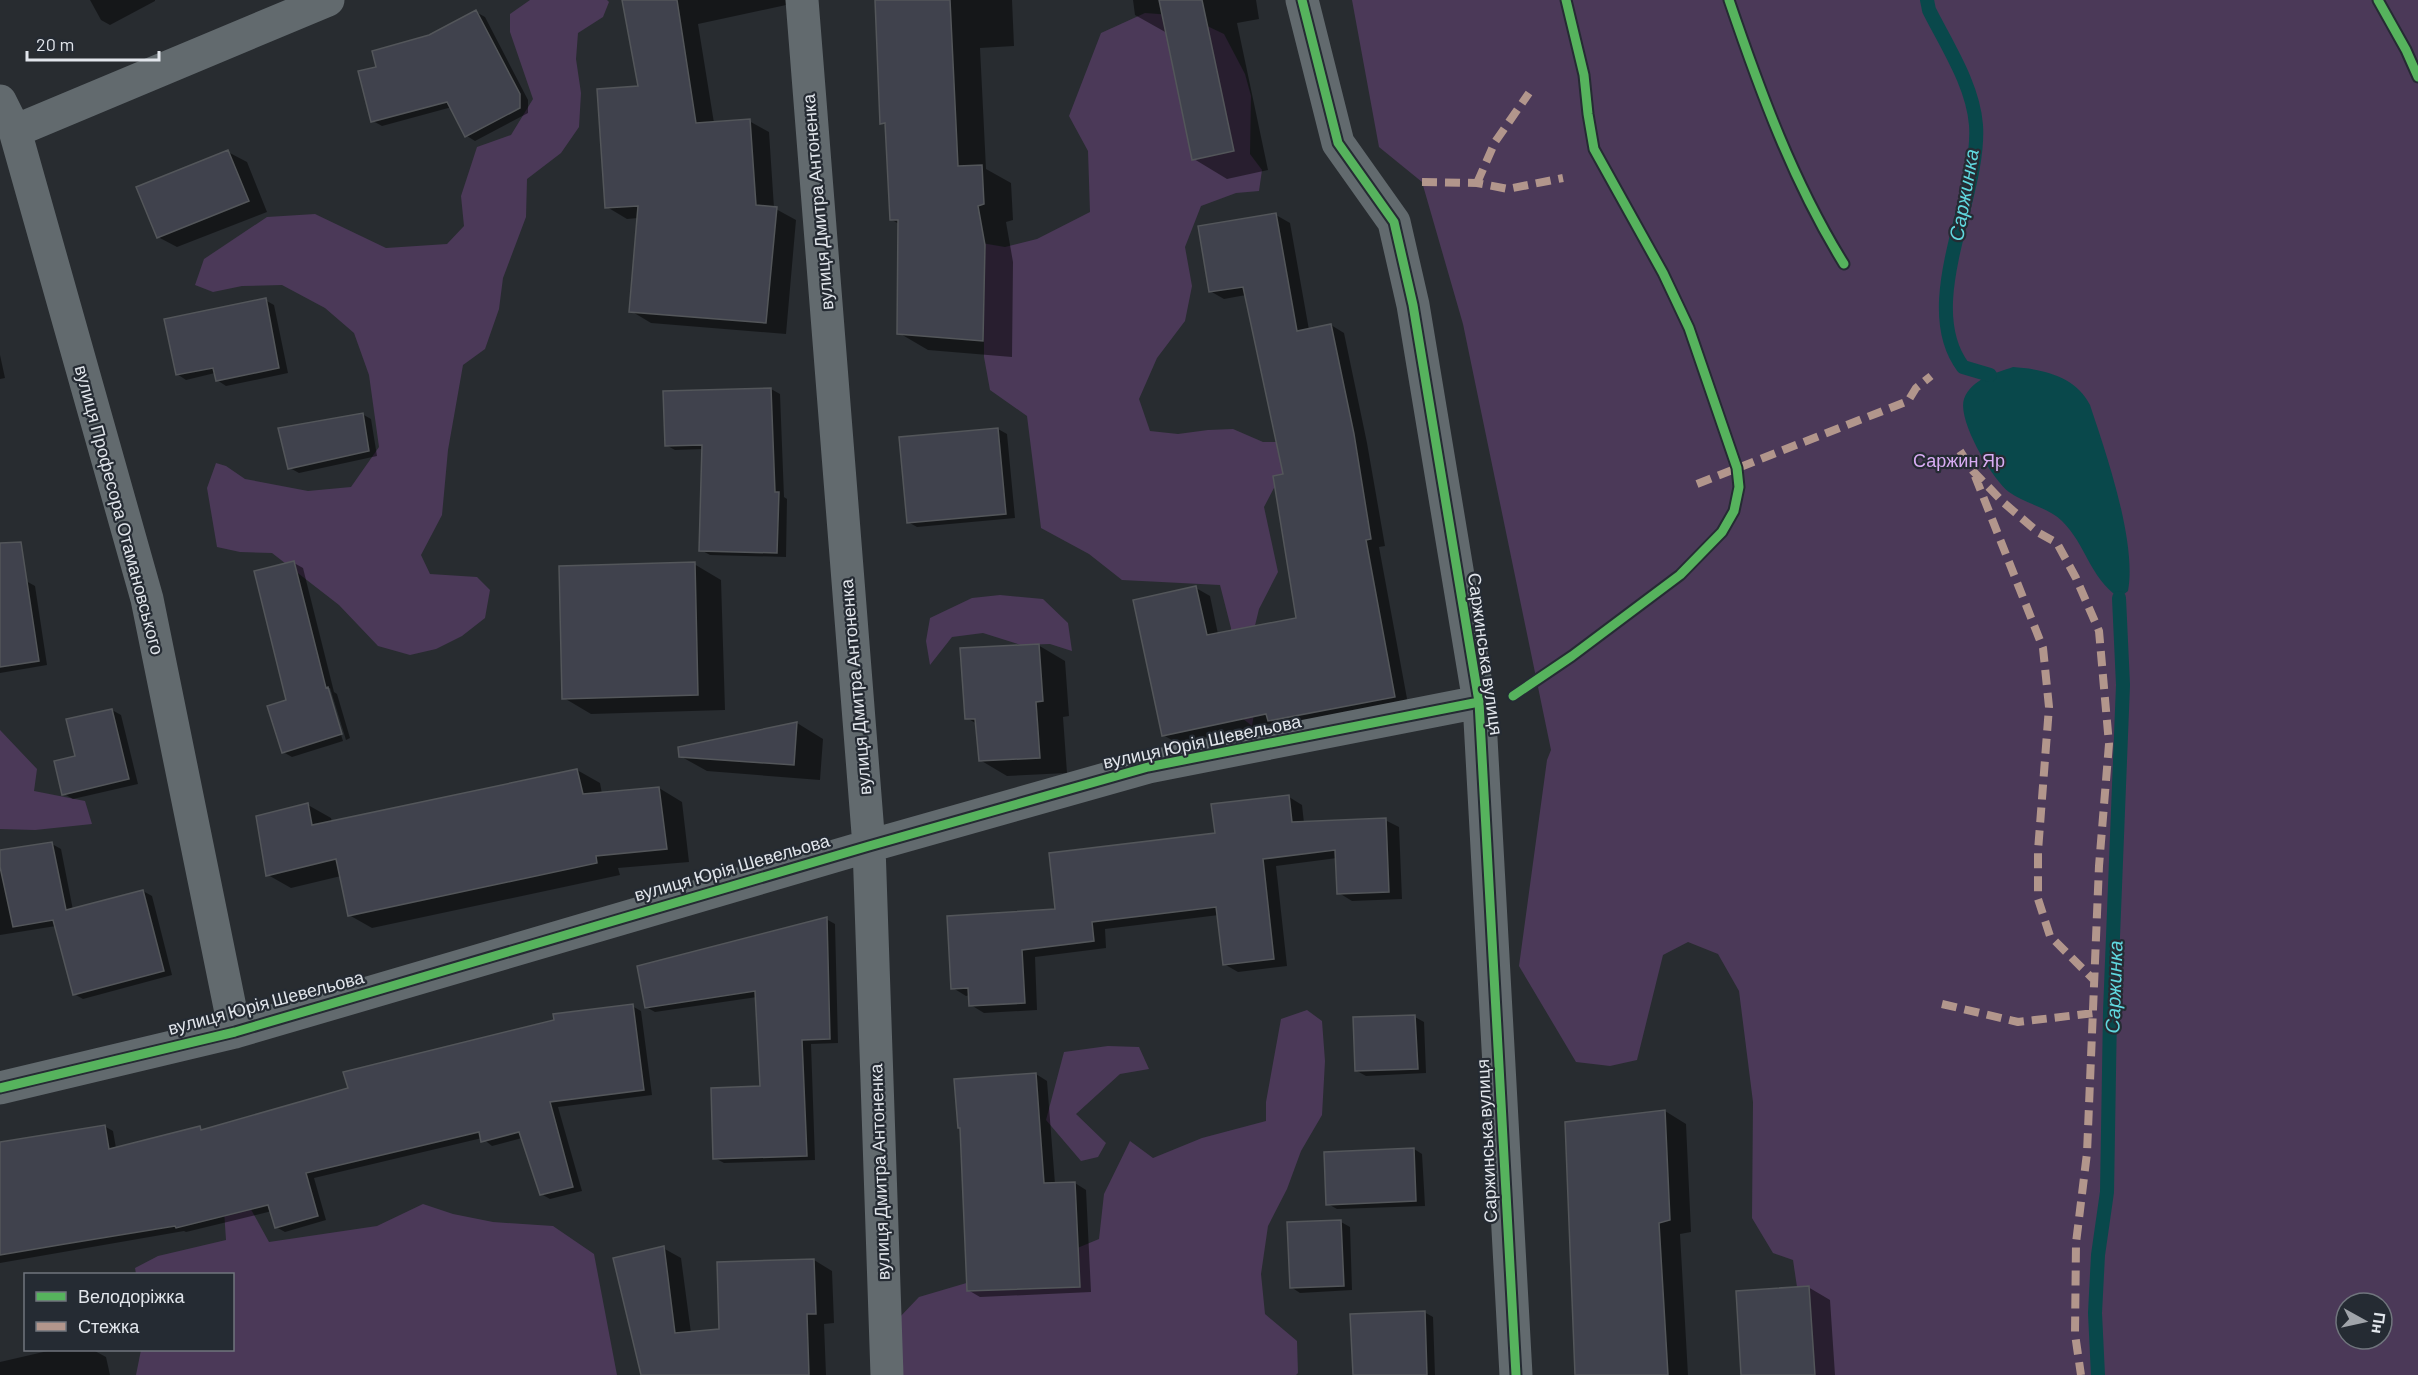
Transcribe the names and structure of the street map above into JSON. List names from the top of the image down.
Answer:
{
  "streets": {
    "street": [
      "вулиця Дмитра Антоненка",
      "вулиця Професора Отамановського",
      "Саржинська вулиця",
      "вулиця Юрія Шевельова"
    ]
  },
  "crossings": [
    ["вулиця Дмитра Антоненка", "вулиця Юрія Шевельова"],
    ["вулиця Професора Отамановського", "вулиця Юрія Шевельова"],
    ["Саржинська вулиця", "вулиця Юрія Шевельова"]
  ],
  "water": ["Саржинка"],
  "parks": ["Саржин Яр"],
  "legend": ["Велодоріжка", "Стежка"],
  "scale_bar": "20 m",
  "north": "right"
}
